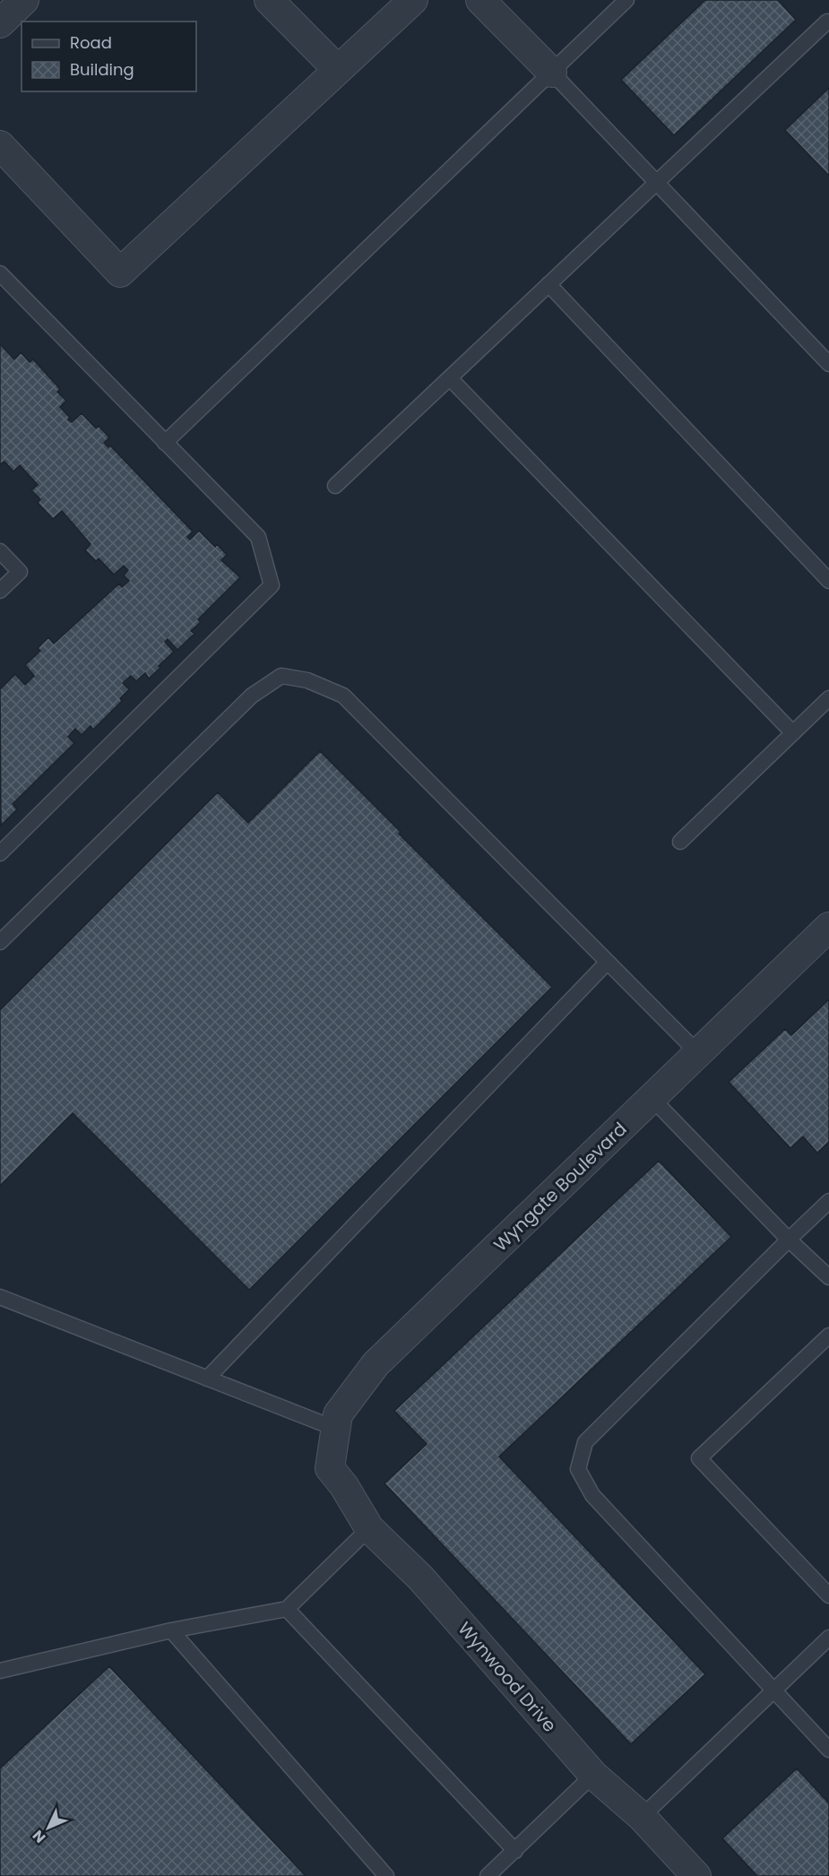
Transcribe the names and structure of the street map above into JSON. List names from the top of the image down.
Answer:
{
  "streets": {
    "street": ["Wyngate Boulevard", "Wynwood Drive"]
  },
  "crossings": [
    ["Wyngate Boulevard", "Wynwood Drive"]
  ],
  "legend": ["Road", "Building"],
  "north": "bottom left"
}
